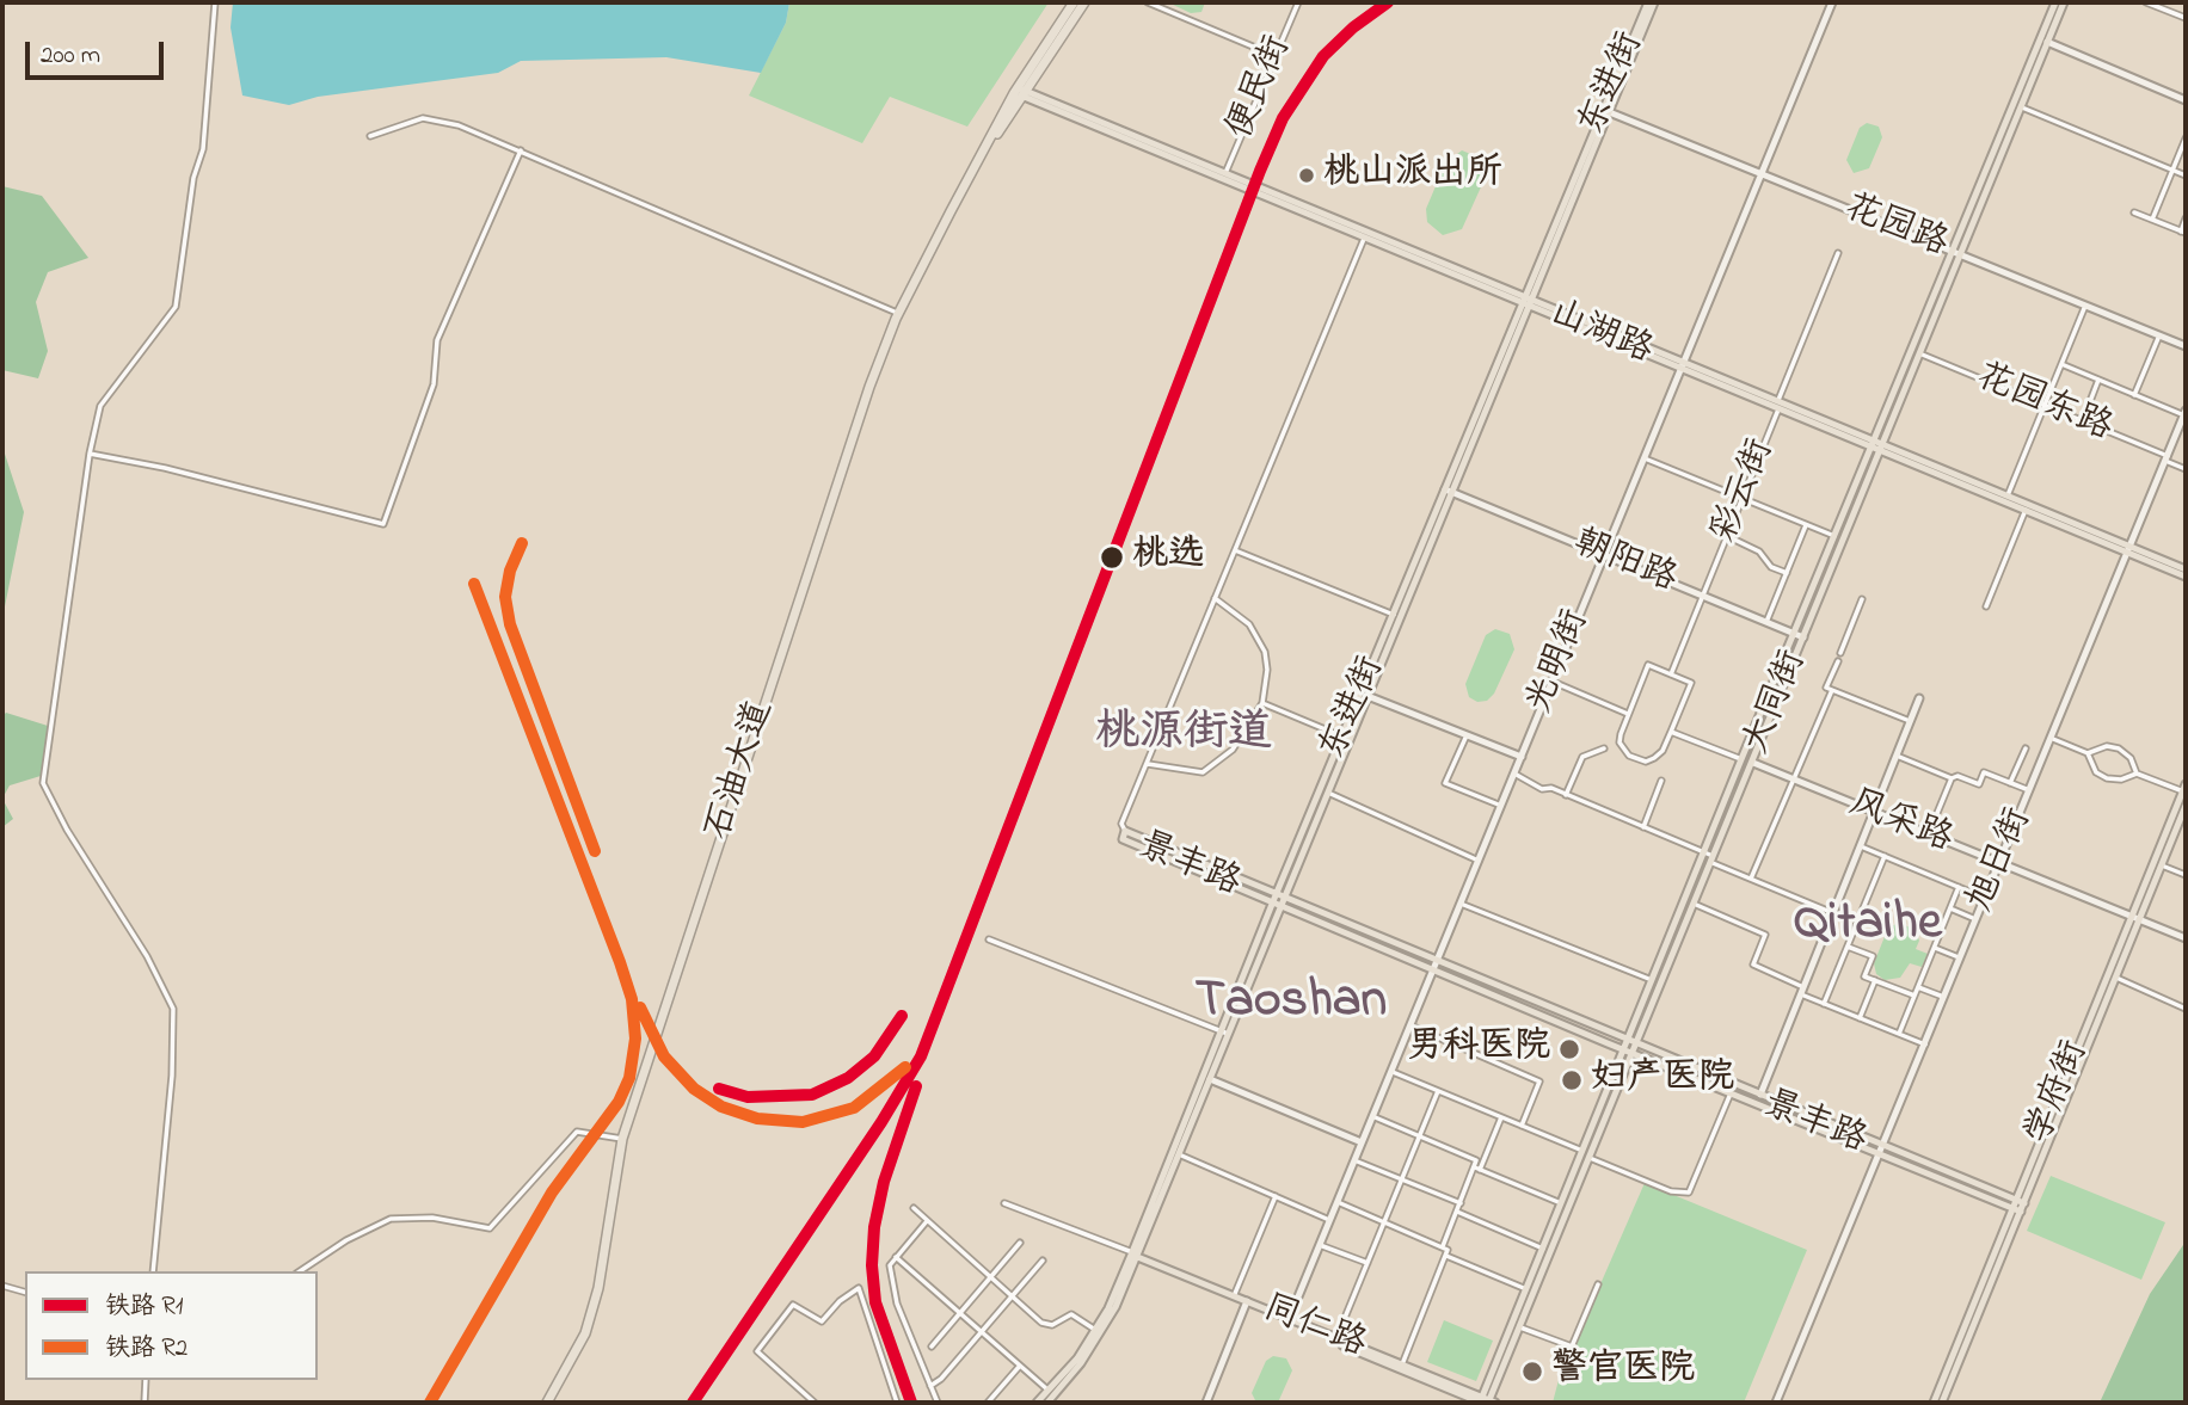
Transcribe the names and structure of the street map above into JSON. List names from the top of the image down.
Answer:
{
  "streets": {
    "highway": ["石油大道"],
    "main road": [
      "东进街",
      "花园路",
      "山湖路",
      "朝阳路",
      "光明街",
      "大同街",
      "风采路",
      "旭日街",
      "景丰路",
      "学府街",
      "同仁路"
    ],
    "street": ["便民街", "花园东路", "彩云街"]
  },
  "crossings": [
    ["东进街", "花园路"],
    ["东进街", "山湖路"],
    ["东进街", "朝阳路"],
    ["东进街", "景丰路"],
    ["东进街", "同仁路"],
    ["便民街", "山湖路"],
    ["花园路", "光明街"],
    ["花园路", "大同街"],
    ["山湖路", "彩云街"],
    ["山湖路", "光明街"],
    ["山湖路", "大同街"],
    ["山湖路", "石油大道"],
    ["山湖路", "旭日街"],
    ["花园东路", "大同街"],
    ["花园东路", "旭日街"],
    ["彩云街", "朝阳路"],
    ["朝阳路", "光明街"],
    ["朝阳路", "大同街"],
    ["光明街", "景丰路"],
    ["光明街", "同仁路"],
    ["大同街", "风采路"],
    ["大同街", "景丰路"],
    ["大同街", "同仁路"],
    ["风采路", "旭日街"],
    ["风采路", "学府街"],
    ["旭日街", "景丰路"],
    ["景丰路", "学府街"]
  ],
  "districts": ["桃源街道", "Qitaihe", "Taoshan"],
  "places": [
    "桃山派出所",
    "桃选",
    "男科医院",
    "妇产医院",
    "警官医院"
  ],
  "lines": ["rail line R1", "rail line R2"],
  "legend": ["铁路 R1", "铁路 R2"],
  "scale_bar": "200 m"
}
